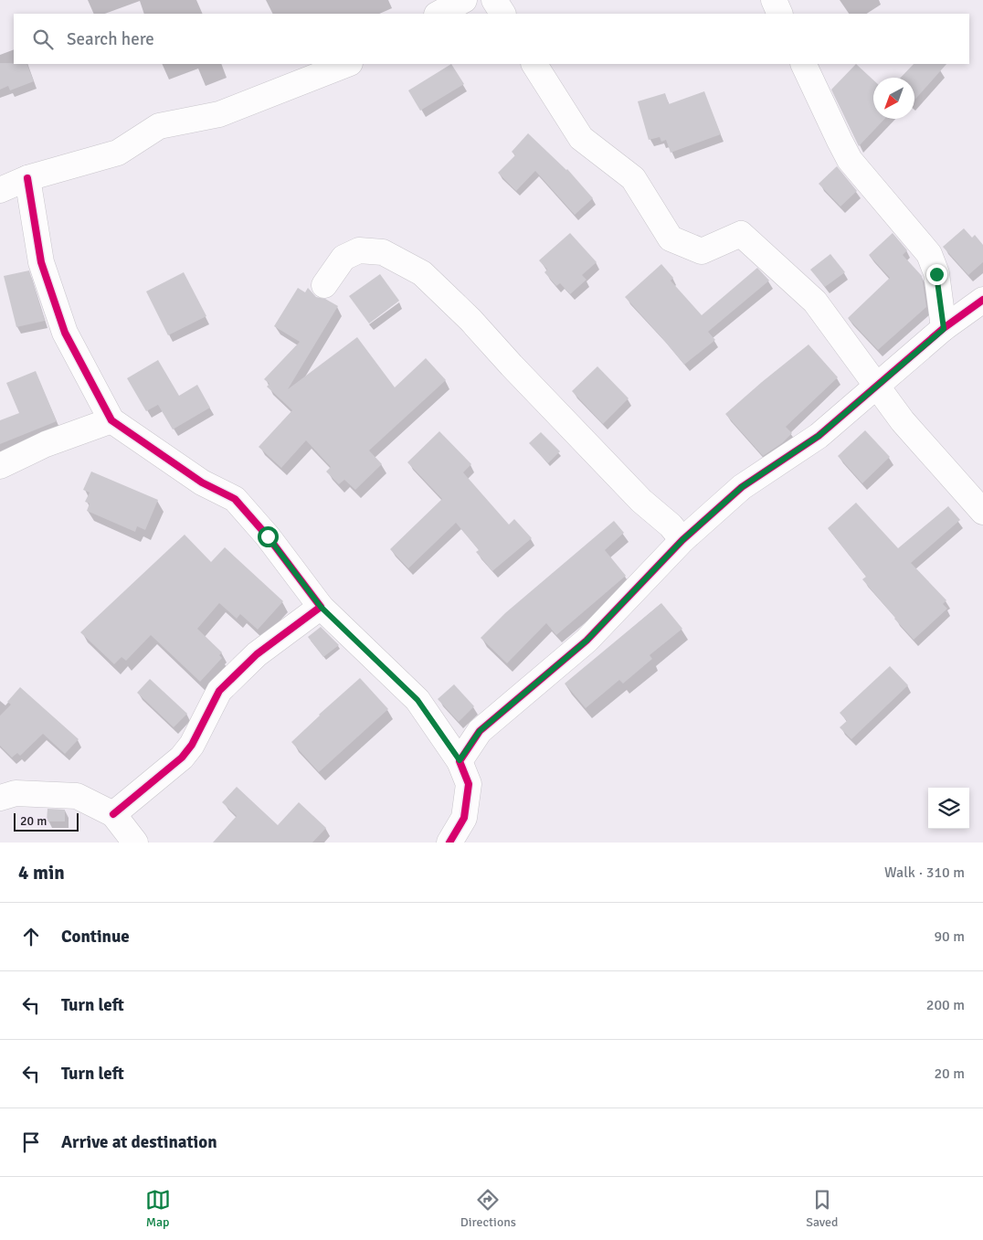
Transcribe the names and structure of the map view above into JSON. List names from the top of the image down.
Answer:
{
  "scale_bar": "20 m",
  "north": "bottom left",
  "page": {
    "search": "Search here",
    "scale": "20 m",
    "heading": ["4 min", "Walk · 310 m"],
    "list": [
      ["Continue", "90 m"],
      ["Turn left", "200 m"],
      ["Turn left", "20 m"],
      "Arrive at destination"
    ],
    "nav": ["Map", "Directions", "Saved"]
  }
}
